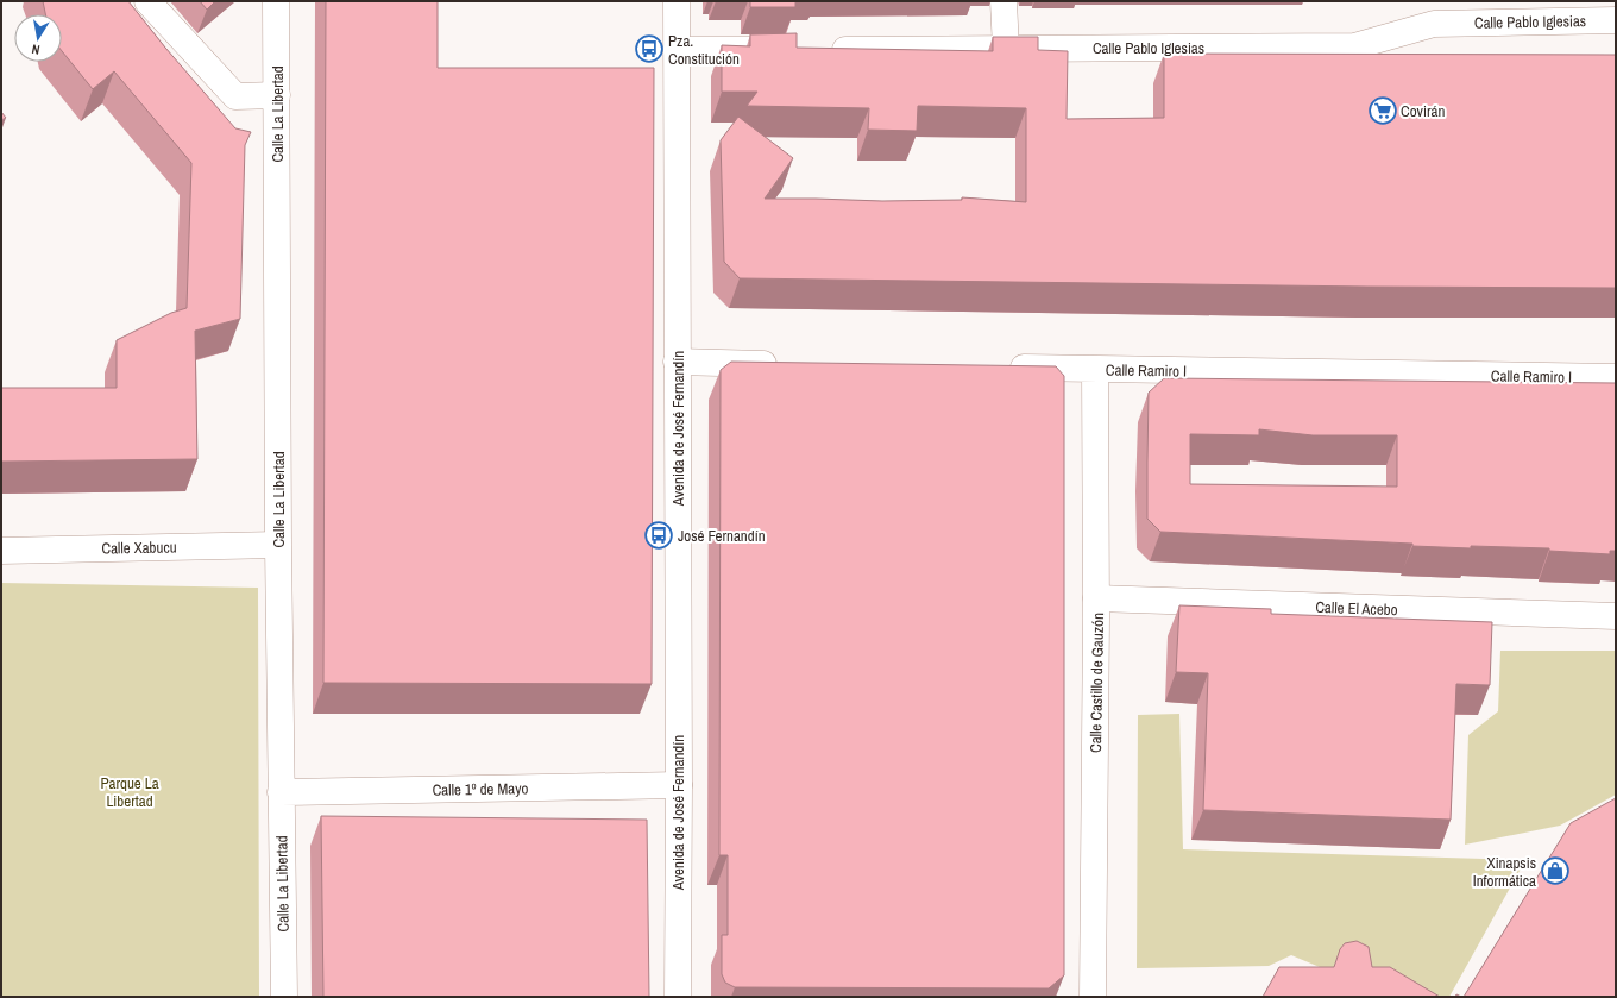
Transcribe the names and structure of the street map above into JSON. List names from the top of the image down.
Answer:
{
  "streets": {
    "street": [
      "Calle Pablo Iglesias",
      "Calle La Libertad",
      "Calle Ramiro I",
      "Avenida de José Fernandín",
      "Calle Xabucu",
      "Calle El Acebo",
      "Calle Castillo de Gauzón",
      "Calle 1º de Mayo"
    ]
  },
  "crossings": [
    ["Calle La Libertad", "Calle Xabucu"],
    ["Calle La Libertad", "Calle 1º de Mayo"],
    ["Calle Ramiro I", "Calle Castillo de Gauzón"],
    ["Avenida de José Fernandín", "Calle 1º de Mayo"],
    ["Calle El Acebo", "Calle Castillo de Gauzón"]
  ],
  "parks": ["Parque La Libertad"],
  "places": {
    "bus stop": ["Pza. Constitución", "José Fernandín"],
    "supermarket": ["Covirán"],
    "shop": ["Xinapsis Informática"]
  },
  "north": "bottom"
}
